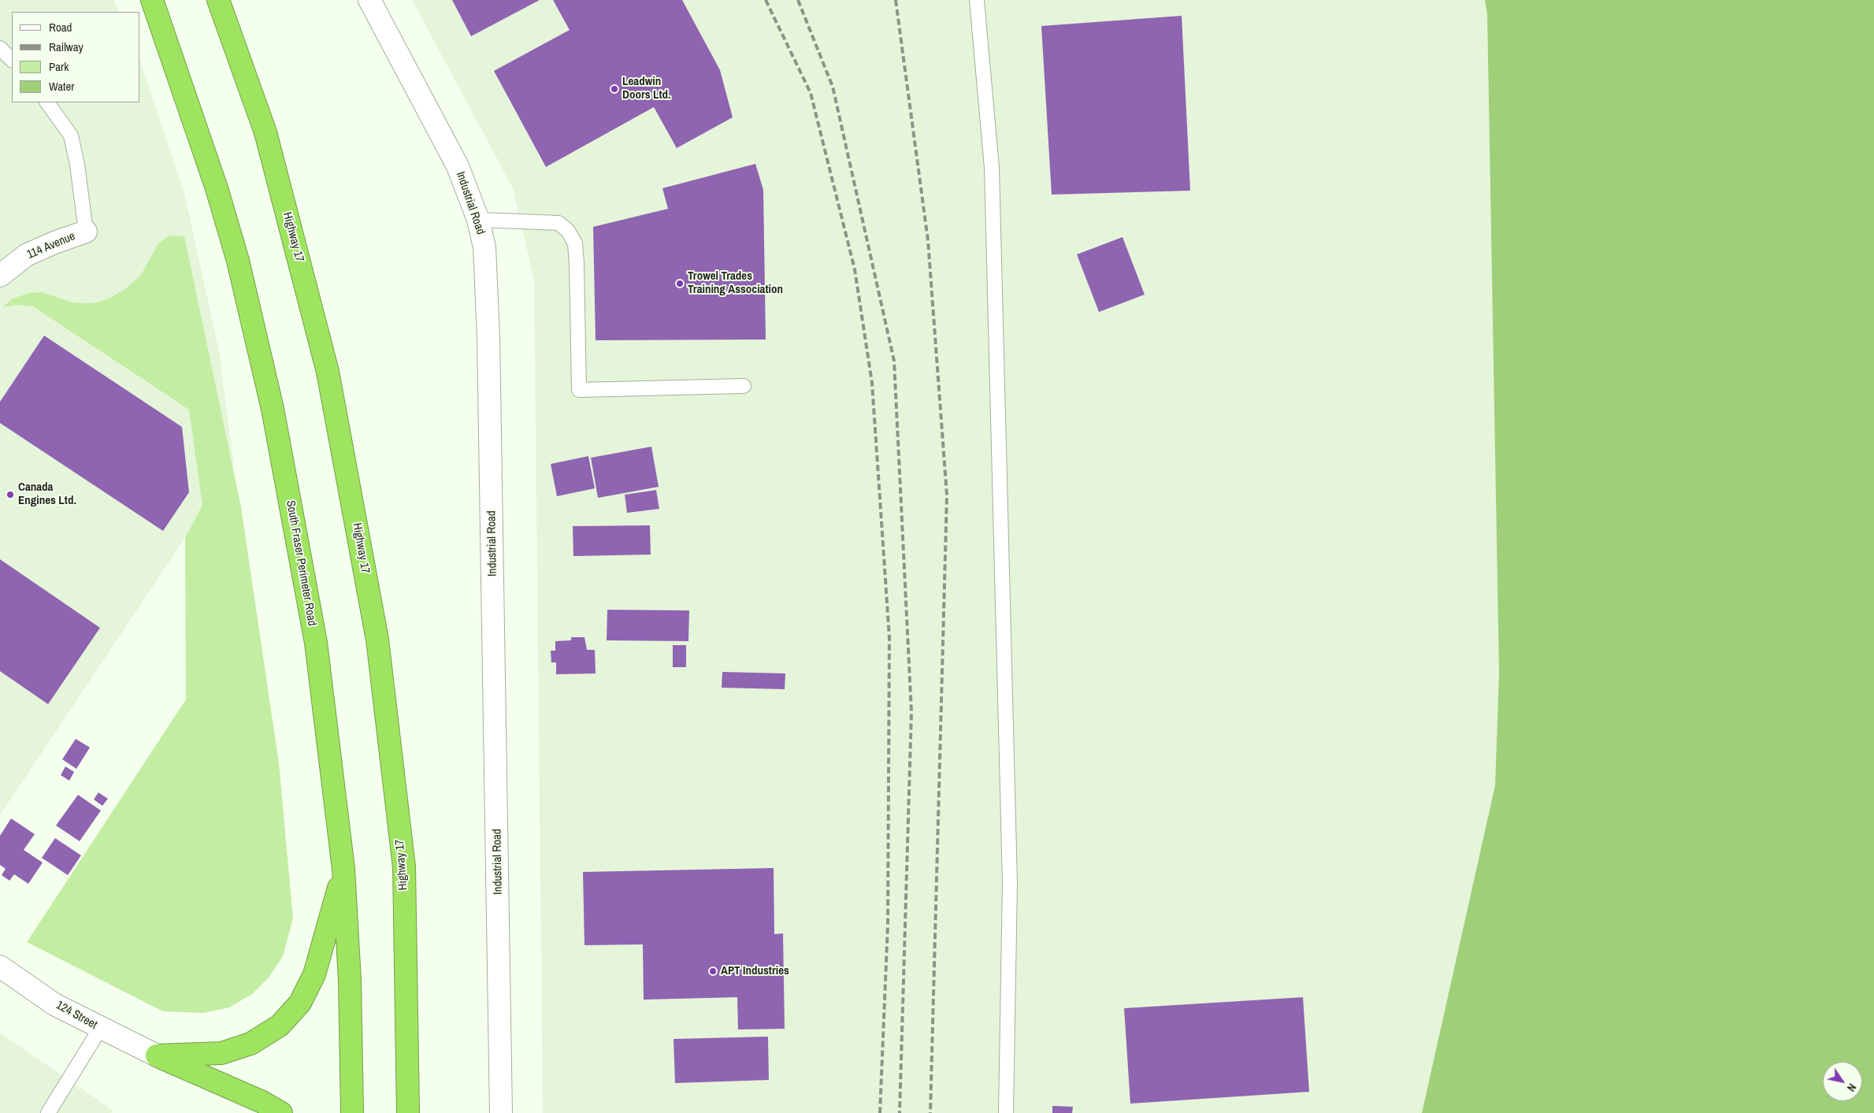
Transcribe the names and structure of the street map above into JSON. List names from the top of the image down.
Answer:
{
  "streets": {
    "highway": ["Highway 17", "South Fraser Perimeter Road"],
    "street": ["Industrial Road", "114 Avenue", "124 Street"]
  },
  "places": [
    "Leadwin Doors Ltd.",
    "Trowel Trades Training Association",
    "Canada Engines Ltd.",
    "APT Industries"
  ],
  "legend": [
    "Road",
    "Railway",
    "Park",
    "Water"
  ],
  "north": "bottom right"
}
